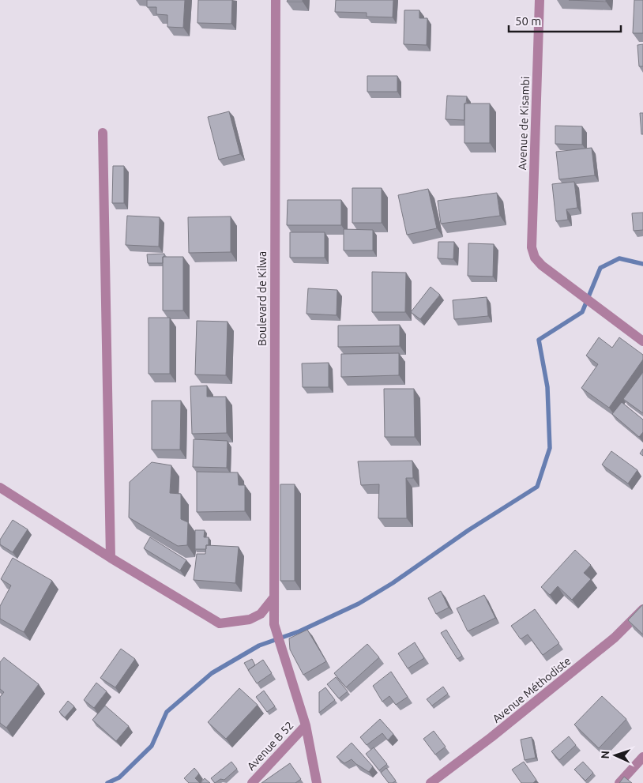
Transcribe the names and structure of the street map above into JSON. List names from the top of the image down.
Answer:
{
  "streets": {
    "street": [
      "Avenue de Kisambi",
      "Boulevard de Kilwa",
      "Avenue Méthodiste",
      "Avenue B 52"
    ]
  },
  "crossings": [
    ["Boulevard de Kilwa", "Avenue B 52"]
  ],
  "scale_bar": "50 m",
  "north": "left"
}
